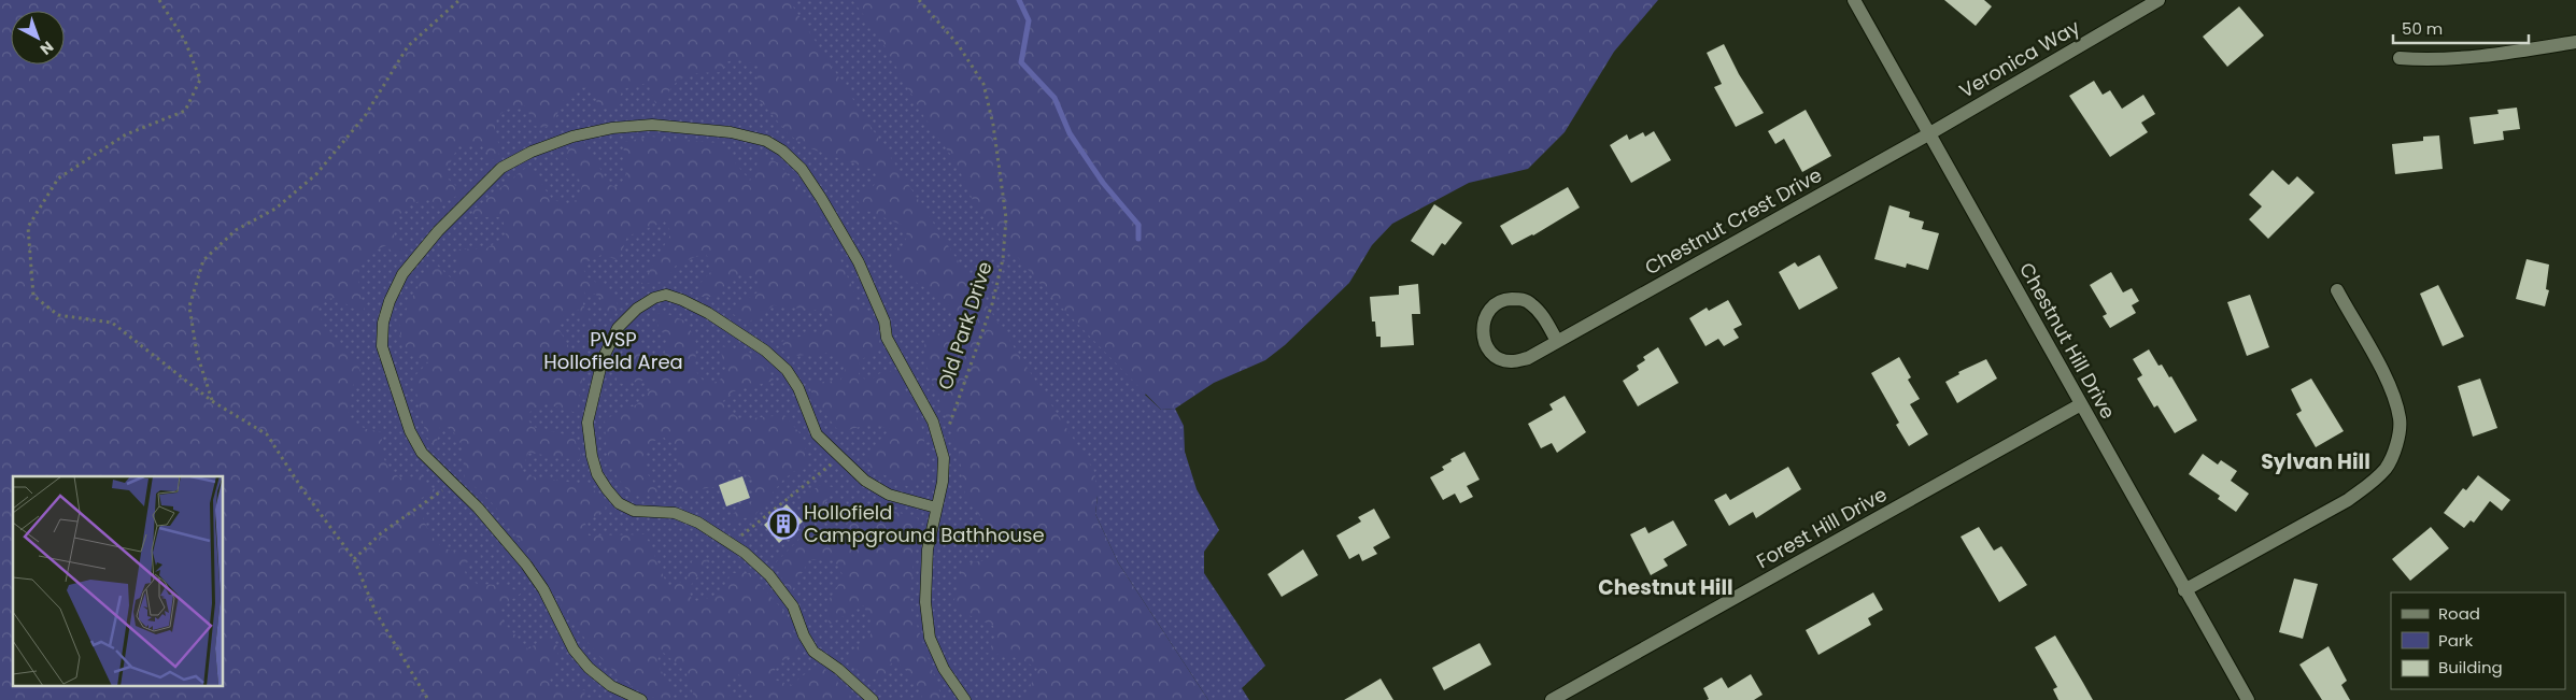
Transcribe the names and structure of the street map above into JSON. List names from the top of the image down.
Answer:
{
  "streets": {
    "street": [
      "Veronica Way",
      "Chestnut Crest Drive",
      "Chestnut Hill Drive",
      "Forest Hill Drive"
    ],
    "path": ["Old Park Drive"]
  },
  "crossings": [
    ["Veronica Way", "Chestnut Crest Drive"],
    ["Veronica Way", "Chestnut Hill Drive"],
    ["Chestnut Crest Drive", "Chestnut Hill Drive"],
    ["Chestnut Hill Drive", "Forest Hill Drive"]
  ],
  "districts": ["Sylvan Hill", "Chestnut Hill"],
  "parks": ["PVSP Hollofield Area"],
  "places": {
    "building": ["Hollofield Campground Bathhouse"]
  },
  "legend": ["Road", "Park", "Building"],
  "scale_bar": "50 m",
  "north": "bottom right"
}
